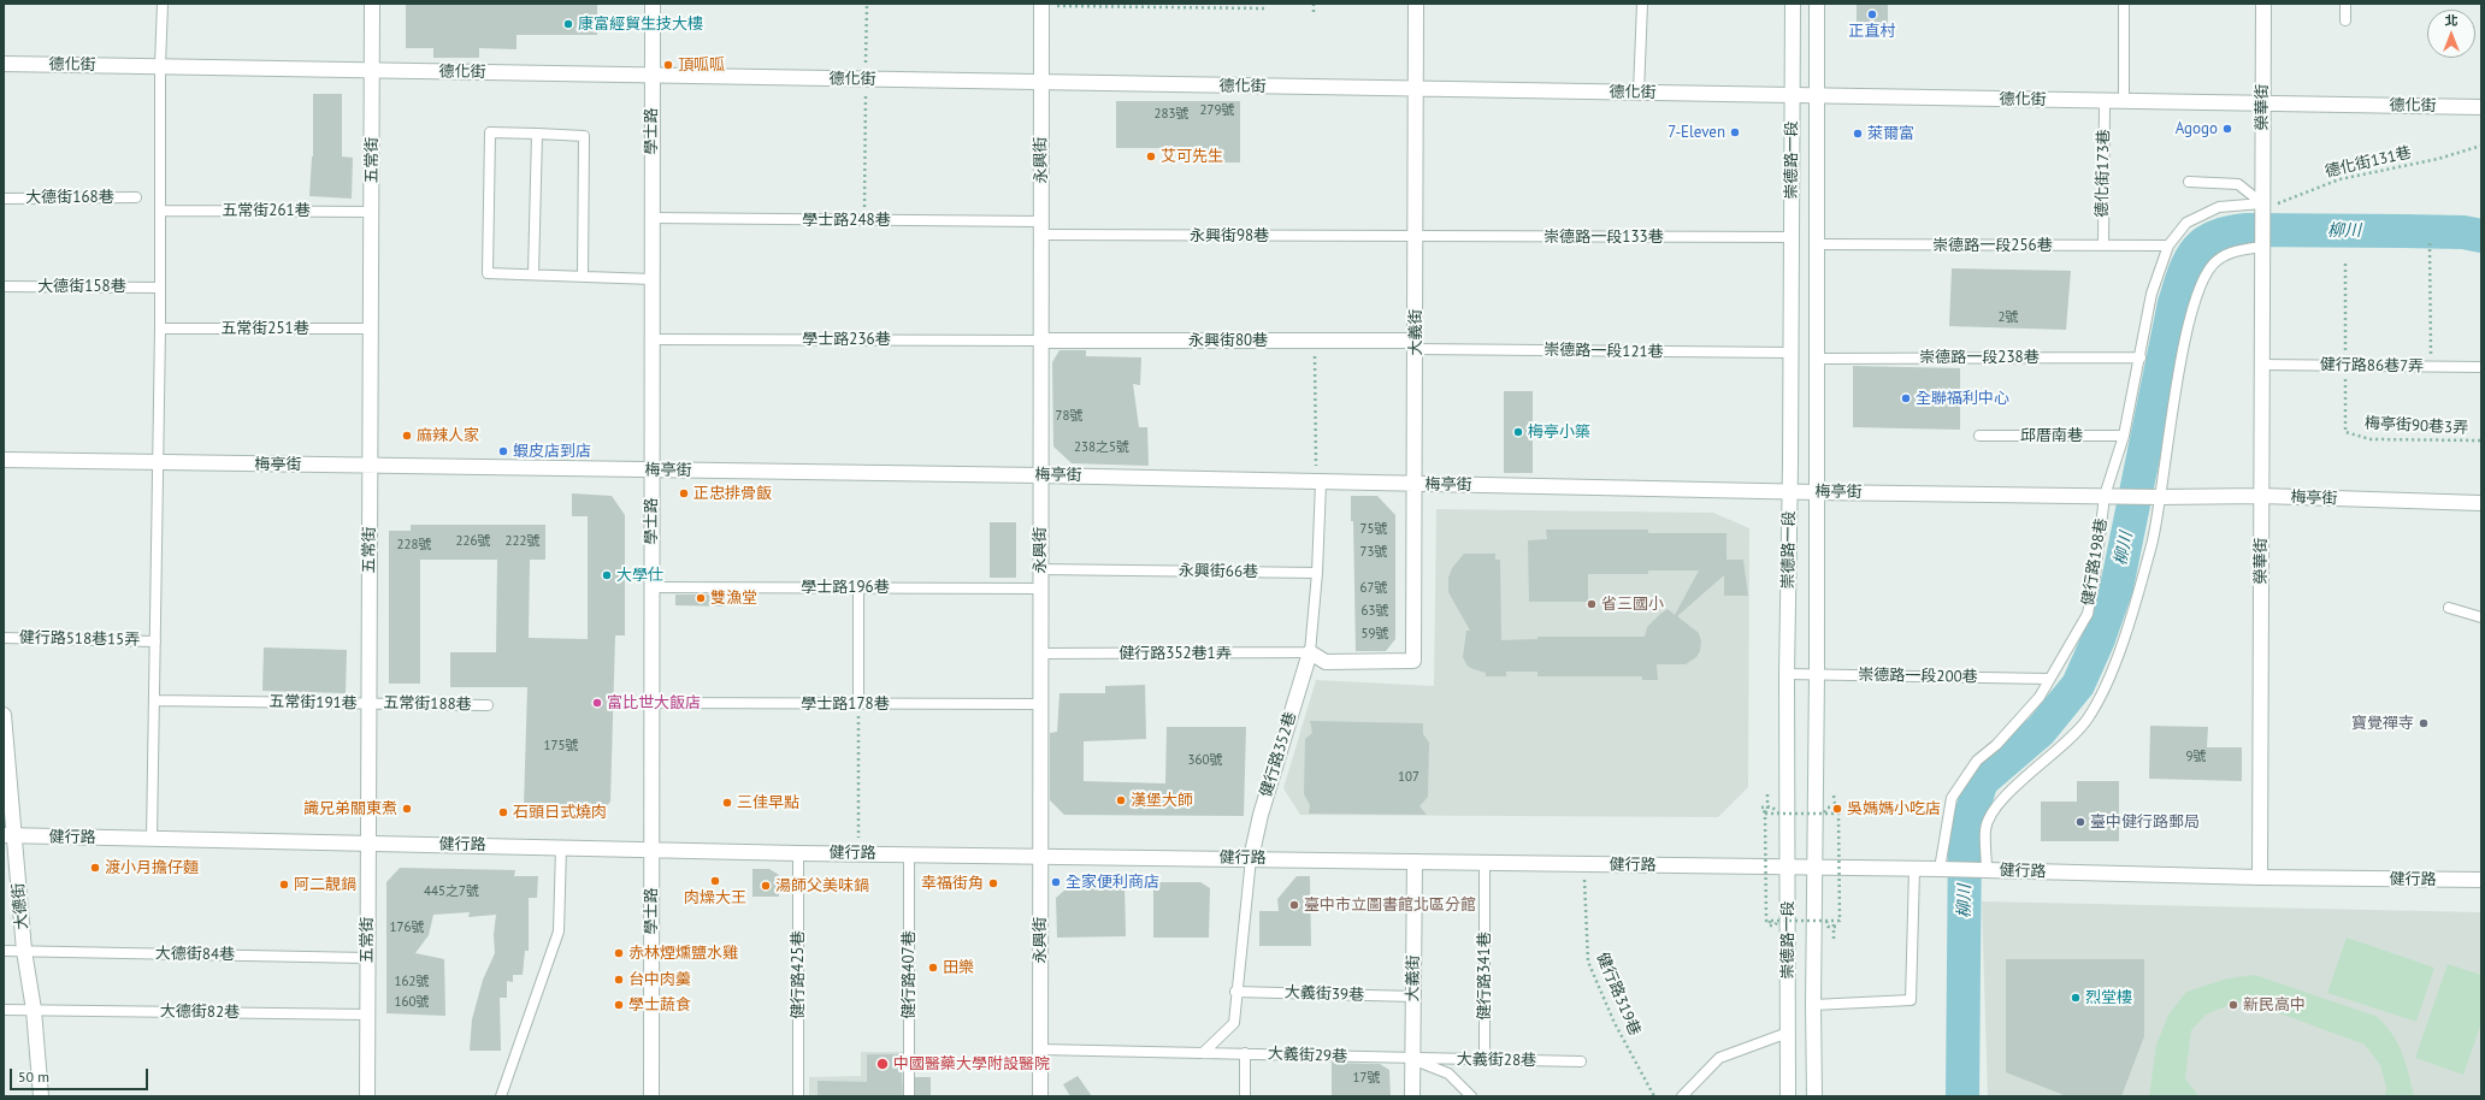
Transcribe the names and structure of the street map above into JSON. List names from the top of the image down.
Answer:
{
  "streets": {
    "street": [
      "德化街",
      "榮華街",
      "學士路",
      "五常街",
      "永興街",
      "崇德路一段",
      "大義街",
      "永興街80巷",
      "梅亭街",
      "健行路352巷",
      "健行路",
      "大德街"
    ],
    "lane": [
      "德化街173巷",
      "大德街168巷",
      "五常街261巷",
      "學士路248巷",
      "永興街98巷",
      "崇德路一段133巷",
      "崇德路一段256巷",
      "大德街158巷",
      "五常街251巷",
      "學士路236巷",
      "崇德路一段121巷",
      "崇德路一段238巷",
      "健行路86巷7弄",
      "邱厝南巷",
      "健行路198巷",
      "永興街66巷",
      "學士路196巷",
      "健行路518巷15弄",
      "健行路352巷1弄",
      "崇德路一段200巷",
      "五常街191巷",
      "五常街188巷",
      "學士路178巷",
      "大德街84巷",
      "健行路425巷",
      "健行路407巷",
      "健行路341巷",
      "大義街39巷",
      "大德街82巷",
      "大義街29巷",
      "大義街28巷"
    ],
    "path": ["德化街131巷", "梅亭街90巷3弄", "健行路319巷"]
  },
  "crossings": [
    ["德化街", "榮華街"],
    ["德化街", "學士路"],
    ["德化街", "五常街"],
    ["德化街", "永興街"],
    ["德化街", "崇德路一段"],
    ["德化街", "德化街173巷"],
    ["德化街", "大義街"],
    ["榮華街", "德化街131巷"],
    ["榮華街", "健行路86巷7弄"],
    ["榮華街", "梅亭街"],
    ["榮華街", "健行路198巷"],
    ["榮華街", "健行路"],
    ["學士路", "學士路248巷"],
    ["學士路", "學士路236巷"],
    ["學士路", "梅亭街"],
    ["學士路", "學士路196巷"],
    ["學士路", "學士路178巷"],
    ["學士路", "健行路"],
    ["五常街", "五常街261巷"],
    ["五常街", "五常街251巷"],
    ["五常街", "梅亭街"],
    ["五常街", "五常街191巷"],
    ["五常街", "五常街188巷"],
    ["五常街", "健行路"],
    ["五常街", "大德街84巷"],
    ["五常街", "大德街82巷"],
    ["永興街", "學士路248巷"],
    ["永興街", "永興街98巷"],
    ["永興街", "學士路236巷"],
    ["永興街", "永興街80巷"],
    ["永興街", "梅亭街"],
    ["永興街", "永興街66巷"],
    ["永興街", "學士路196巷"],
    ["永興街", "健行路352巷1弄"],
    ["永興街", "學士路178巷"],
    ["永興街", "健行路"],
    ["永興街", "大義街29巷"],
    ["崇德路一段", "崇德路一段133巷"],
    ["崇德路一段", "崇德路一段256巷"],
    ["崇德路一段", "崇德路一段121巷"],
    ["崇德路一段", "崇德路一段238巷"],
    ["崇德路一段", "梅亭街"],
    ["崇德路一段", "崇德路一段200巷"],
    ["崇德路一段", "健行路"],
    ["德化街131巷", "健行路198巷"],
    ["德化街173巷", "崇德路一段256巷"],
    ["學士路248巷", "永興街98巷"],
    ["永興街98巷", "崇德路一段133巷"],
    ["永興街98巷", "大義街"],
    ["崇德路一段133巷", "大義街"],
    ["崇德路一段256巷", "健行路198巷"],
    ["大義街", "永興街80巷"],
    ["大義街", "崇德路一段121巷"],
    ["大義街", "梅亭街"],
    ["大義街", "健行路352巷1弄"],
    ["大義街", "健行路352巷"],
    ["大義街", "健行路"],
    ["大義街", "大義街39巷"],
    ["大義街", "大義街29巷"],
    ["大義街", "大義街28巷"],
    ["學士路236巷", "永興街80巷"],
    ["永興街80巷", "崇德路一段121巷"],
    ["崇德路一段238巷", "健行路198巷"],
    ["健行路86巷7弄", "梅亭街90巷3弄"],
    ["邱厝南巷", "健行路198巷"],
    ["梅亭街", "健行路198巷"],
    ["健行路198巷", "崇德路一段200巷"],
    ["健行路198巷", "健行路"],
    ["健行路352巷1弄", "健行路352巷"],
    ["五常街191巷", "五常街188巷"],
    ["健行路352巷", "健行路"],
    ["健行路", "大德街"],
    ["健行路", "健行路425巷"],
    ["健行路", "健行路407巷"],
    ["健行路", "健行路341巷"],
    ["健行路", "健行路319巷"],
    ["大德街", "大德街84巷"],
    ["大德街", "大德街82巷"],
    ["健行路341巷", "大義街28巷"],
    ["大義街29巷", "大義街28巷"]
  ],
  "water": ["柳川"],
  "places": [
    "正直村",
    "康富經貿生技大樓",
    "頂呱呱",
    "Agogo",
    "7-Eleven",
    "萊爾富",
    "艾可先生",
    "全聯福利中心",
    "梅亭小築",
    "麻辣人家",
    "蝦皮店到店",
    "正忠排骨飯",
    "大學仕",
    "雙漁堂",
    "省三國小",
    "富比世大飯店",
    "寶覺禪寺",
    "漢堡大師",
    "三佳早點",
    "識兄弟關東煮",
    "吳媽媽小吃店",
    "石頭日式燒肉",
    "臺中健行路郵局",
    "渡小月擔仔麵",
    "肉燥大王",
    "全家便利商店",
    "幸福街角",
    "阿二靚鍋",
    "湯師父美味鍋",
    "臺中市立圖書館北區分館",
    "赤林煙燻鹽水雞",
    "田樂",
    "台中肉羹",
    "烈堂樓",
    "學士蔬食",
    "新民高中",
    "中國醫藥大學附設醫院"
  ],
  "house_numbers": [
    "279號",
    "283號",
    "2號",
    "78號",
    "238之5號",
    "75號",
    "226號",
    "222號",
    "228號",
    "73號",
    "67號",
    "63號",
    "59號",
    "175號",
    "9號",
    "360號",
    "107",
    "445之7號",
    "176號",
    "162號",
    "160號",
    "17號"
  ],
  "scale_bar": "50 m",
  "north": "top"
}
